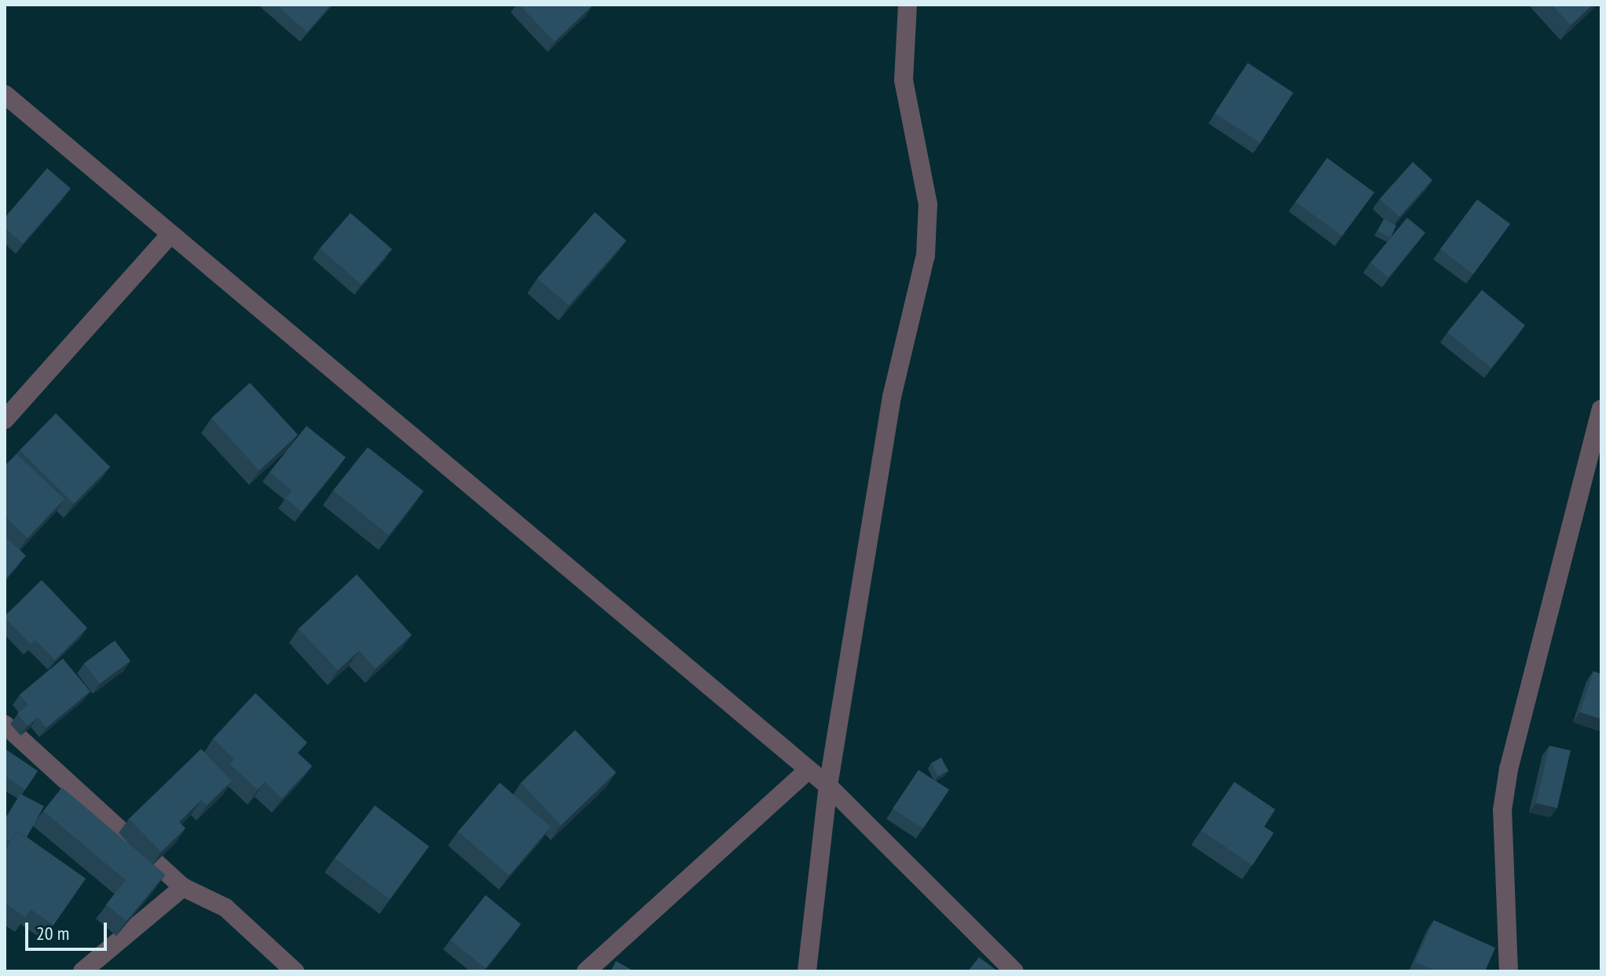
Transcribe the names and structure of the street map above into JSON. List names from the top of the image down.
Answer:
{
  "scale_bar": "20 m"
}
